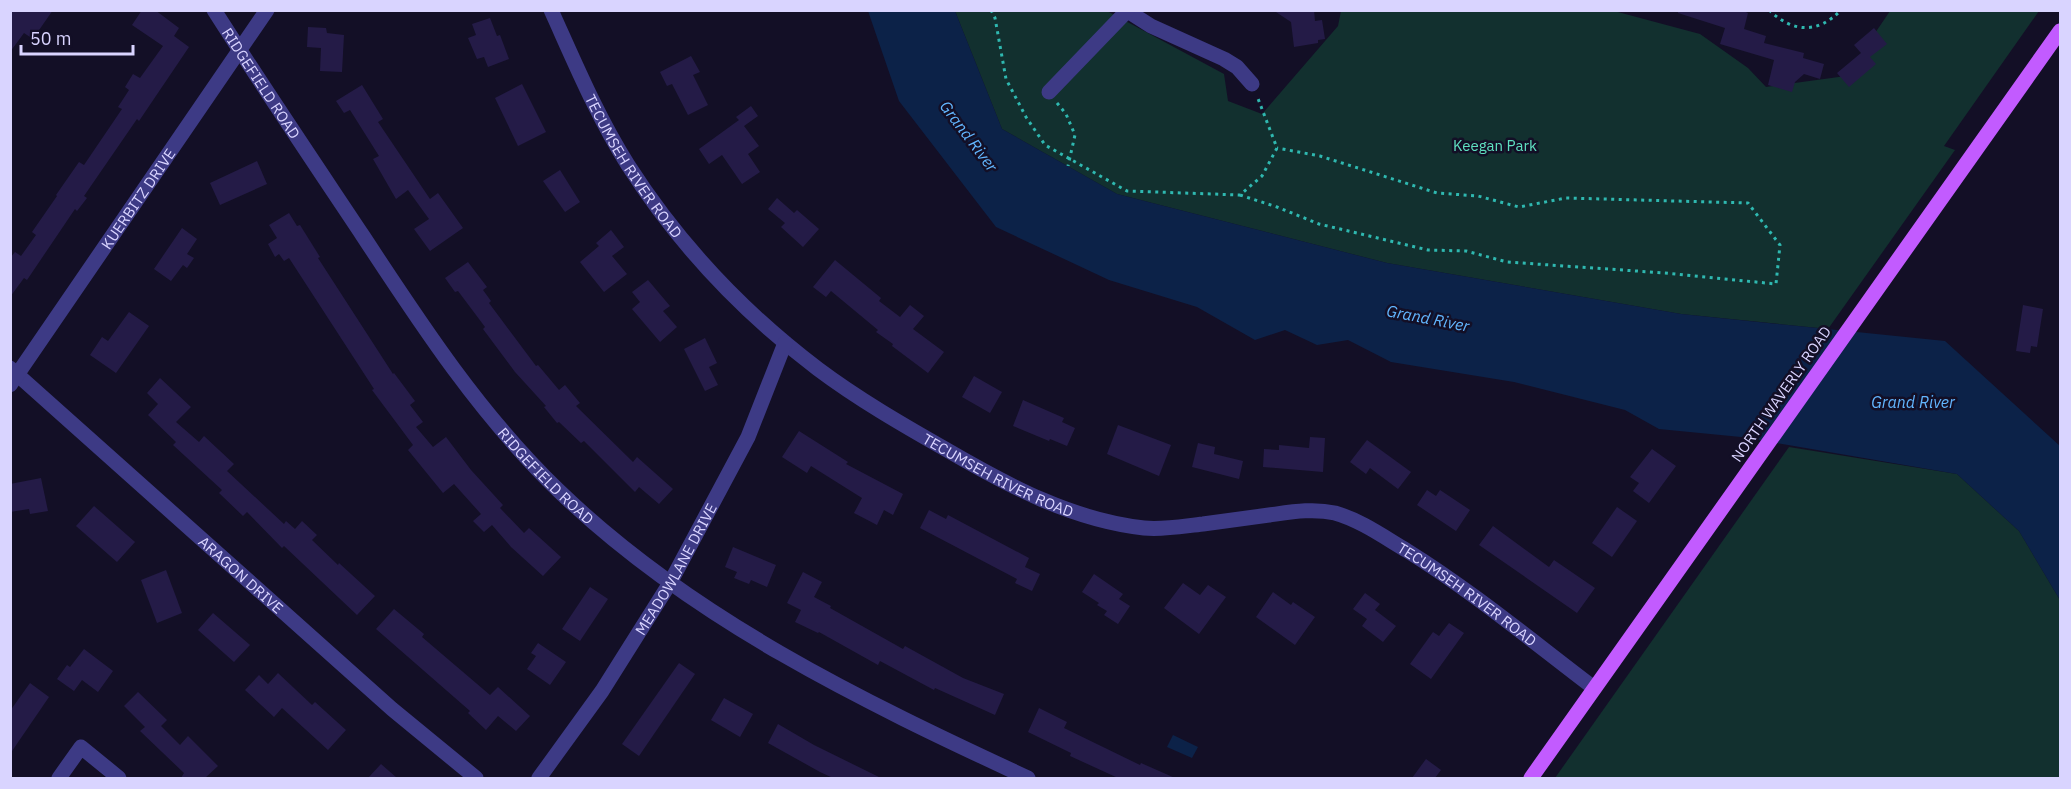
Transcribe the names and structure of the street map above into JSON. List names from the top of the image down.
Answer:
{
  "streets": {
    "main road": ["NORTH WAVERLY ROAD"],
    "street": [
      "RIDGEFIELD ROAD",
      "TECUMSEH RIVER ROAD",
      "KUERBITZ DRIVE",
      "MEADOWLANE DRIVE",
      "ARAGON DRIVE"
    ]
  },
  "crossings": [
    ["RIDGEFIELD ROAD", "KUERBITZ DRIVE"],
    ["RIDGEFIELD ROAD", "MEADOWLANE DRIVE"],
    ["TECUMSEH RIVER ROAD", "NORTH WAVERLY ROAD"],
    ["TECUMSEH RIVER ROAD", "MEADOWLANE DRIVE"],
    ["KUERBITZ DRIVE", "ARAGON DRIVE"]
  ],
  "water": ["Grand River"],
  "parks": ["Keegan Park"],
  "scale_bar": "50 m"
}
